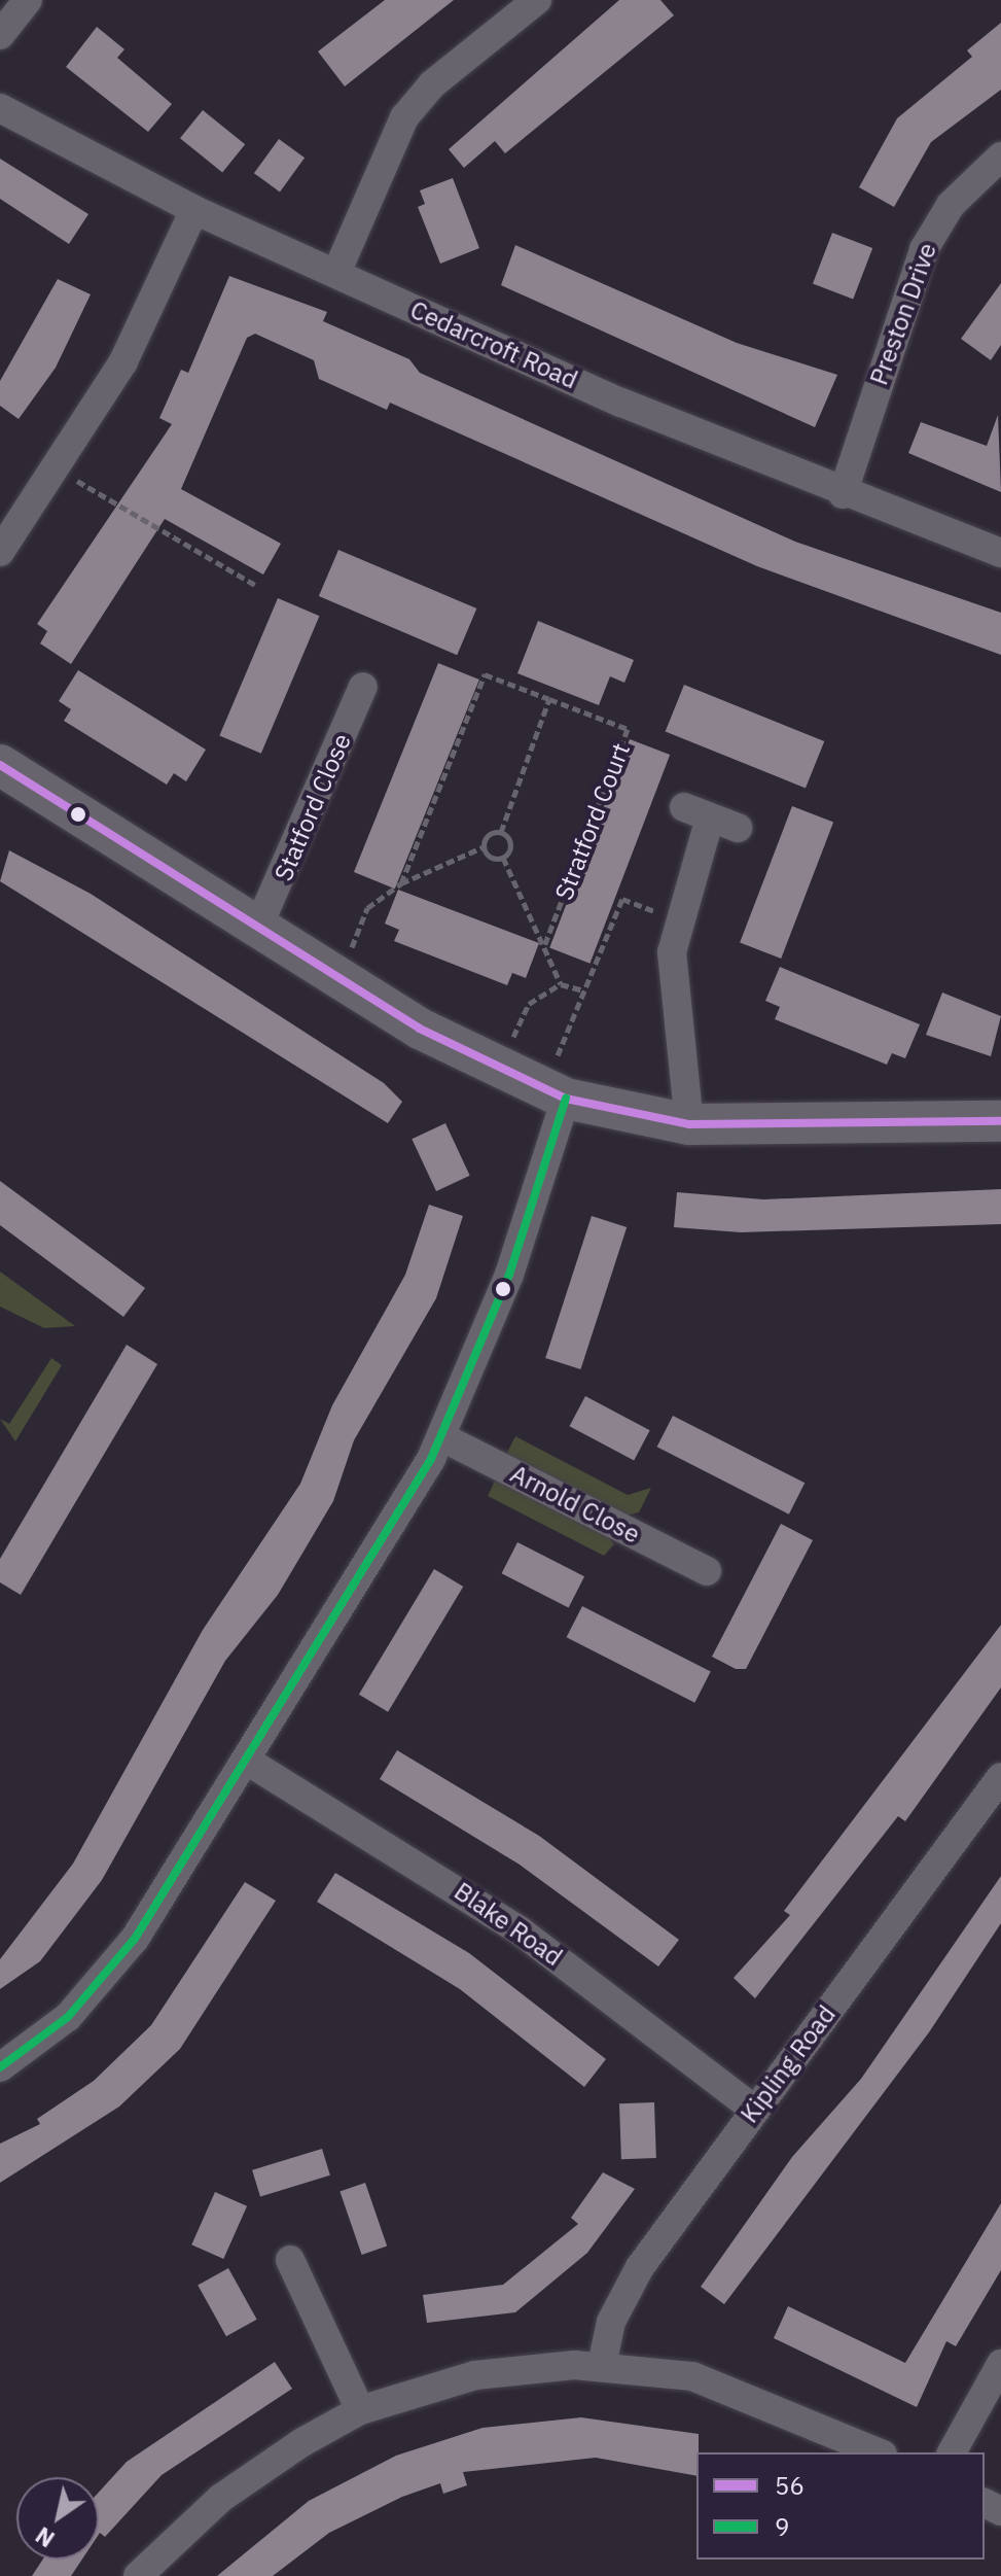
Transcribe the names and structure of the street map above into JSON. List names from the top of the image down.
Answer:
{
  "streets": {
    "street": [
      "Preston Drive",
      "Cedarcroft Road",
      "Statford Close",
      "Arnold Close",
      "Blake Road",
      "Kipling Road"
    ],
    "path": ["Stratford Court"]
  },
  "crossings": [
    ["Preston Drive", "Cedarcroft Road"],
    ["Blake Road", "Kipling Road"]
  ],
  "lines": ["transit line 56", "transit line 9"],
  "legend": ["56", "9"],
  "north": "bottom left"
}
